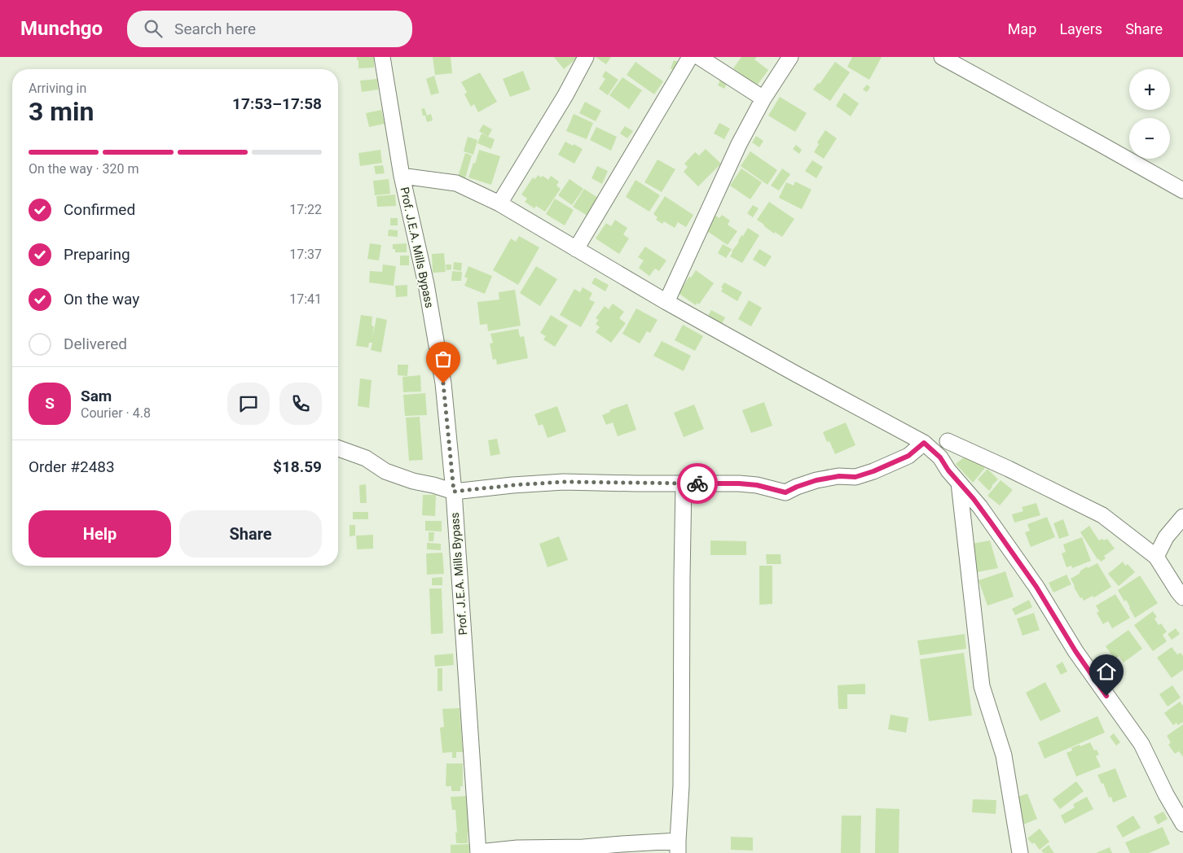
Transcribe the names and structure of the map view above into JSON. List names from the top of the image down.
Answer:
{
  "streets": {
    "street": ["Prof. J.E.A. Mills Bypass"]
  },
  "page": {
    "header": "Munchgo",
    "search": "Search here",
    "nav": ["Map", "Layers", "Share"],
    "map_buttons": ["+", "−"],
    "heading": ["3 min", "Arriving in", "17:53–17:58"],
    "panel": [
      "Sam",
      "Courier · 4.8",
      "Order #2483",
      "$18.59"
    ],
    "bar": "On the way · 320 m",
    "list": [
      ["Confirmed", "17:22"],
      ["Preparing", "17:37"],
      ["On the way", "17:41"],
      "Delivered"
    ],
    "round": "S",
    "buttons": ["Help", "Share"]
  }
}
